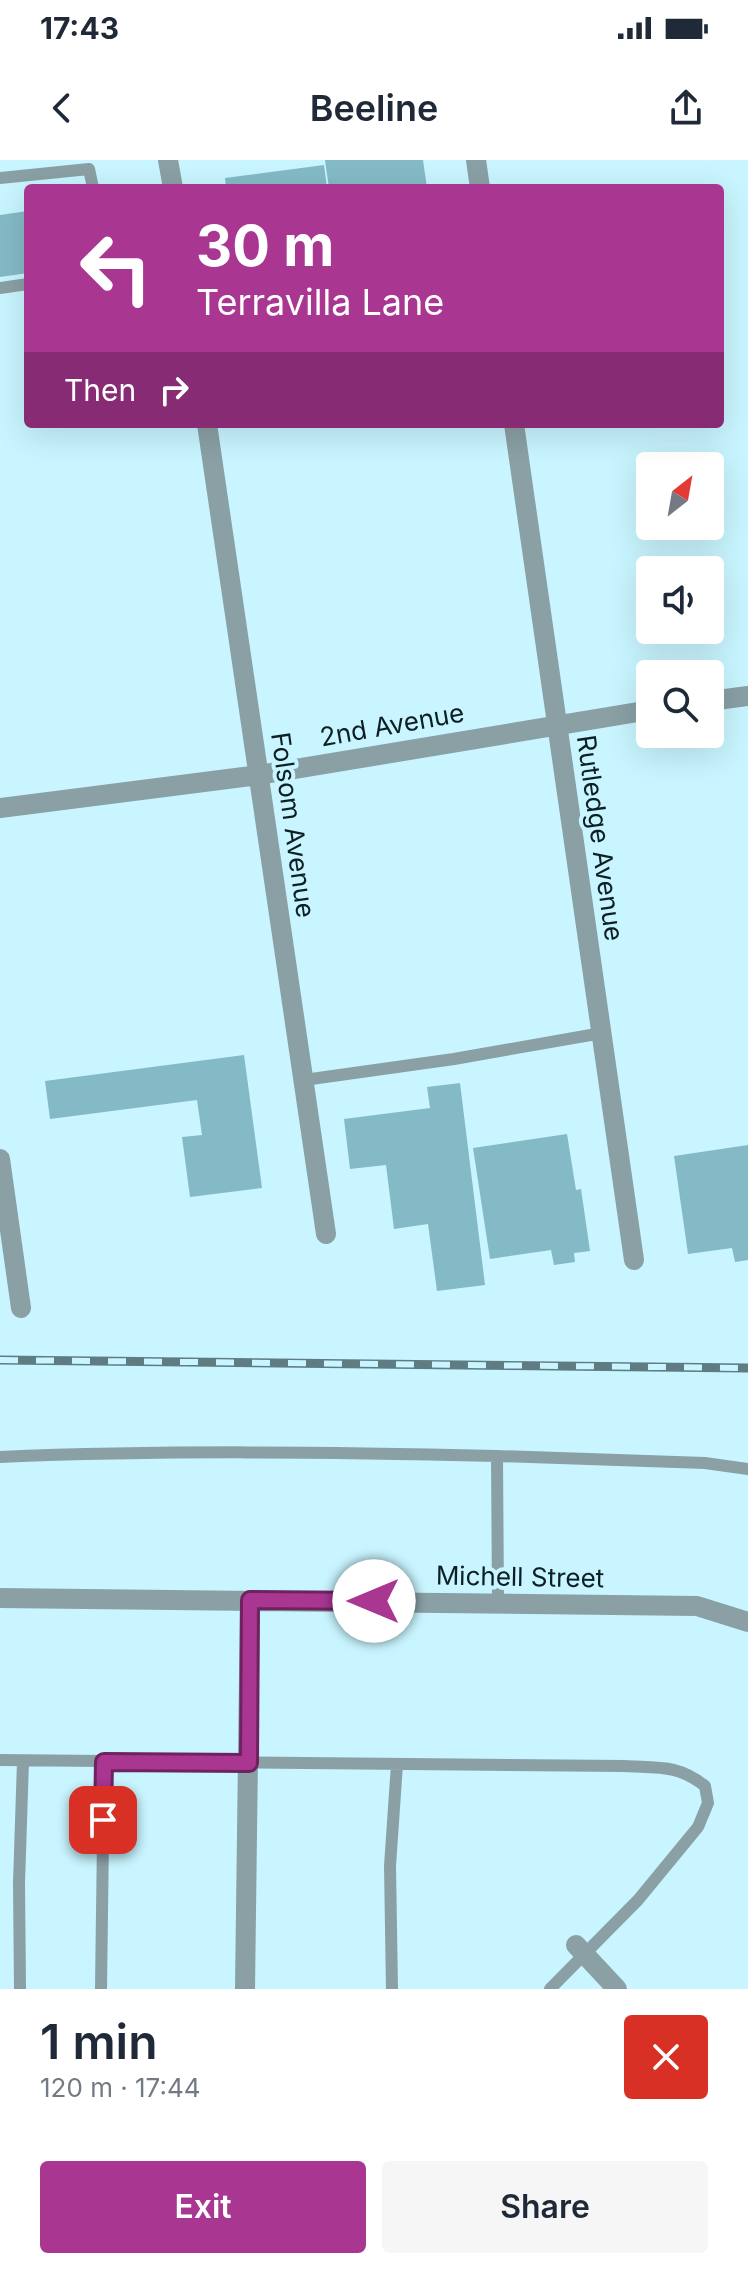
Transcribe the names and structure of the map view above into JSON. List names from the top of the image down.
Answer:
{
  "streets": {
    "street": [
      "2nd Avenue",
      "Folsom Avenue",
      "Rutledge Avenue",
      "Michell Street"
    ]
  },
  "crossings": [
    ["2nd Avenue", "Folsom Avenue"],
    ["2nd Avenue", "Rutledge Avenue"]
  ],
  "north": "top right",
  "page": {
    "status": "17:43",
    "header": "Beeline",
    "turn": ["30 m", "Terravilla Lane"],
    "then": "Then",
    "heading": ["1 min", "120 m · 17:44"],
    "buttons": ["Exit", "Share"]
  }
}
